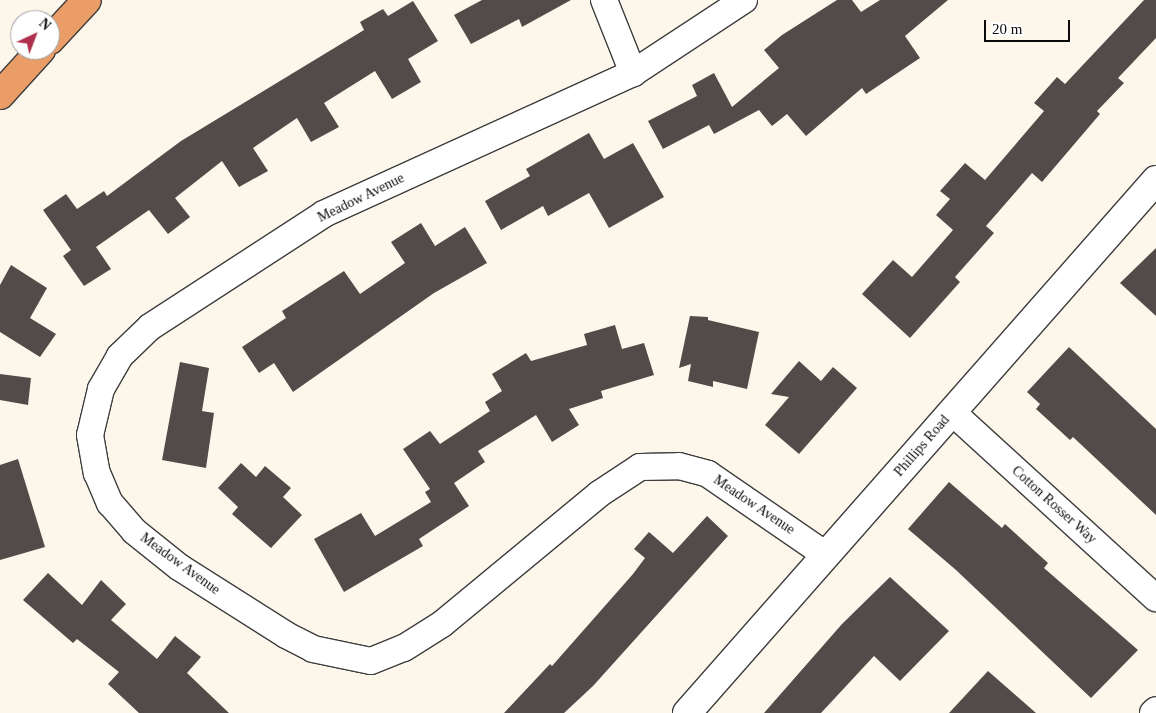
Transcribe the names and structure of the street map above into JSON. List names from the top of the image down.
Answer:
{
  "streets": {
    "street": ["Meadow Avenue", "Phillips Road", "Cotton Rosser Way"]
  },
  "crossings": [
    ["Meadow Avenue", "Phillips Road"],
    ["Phillips Road", "Cotton Rosser Way"]
  ],
  "scale_bar": "20 m",
  "north": "top right"
}
